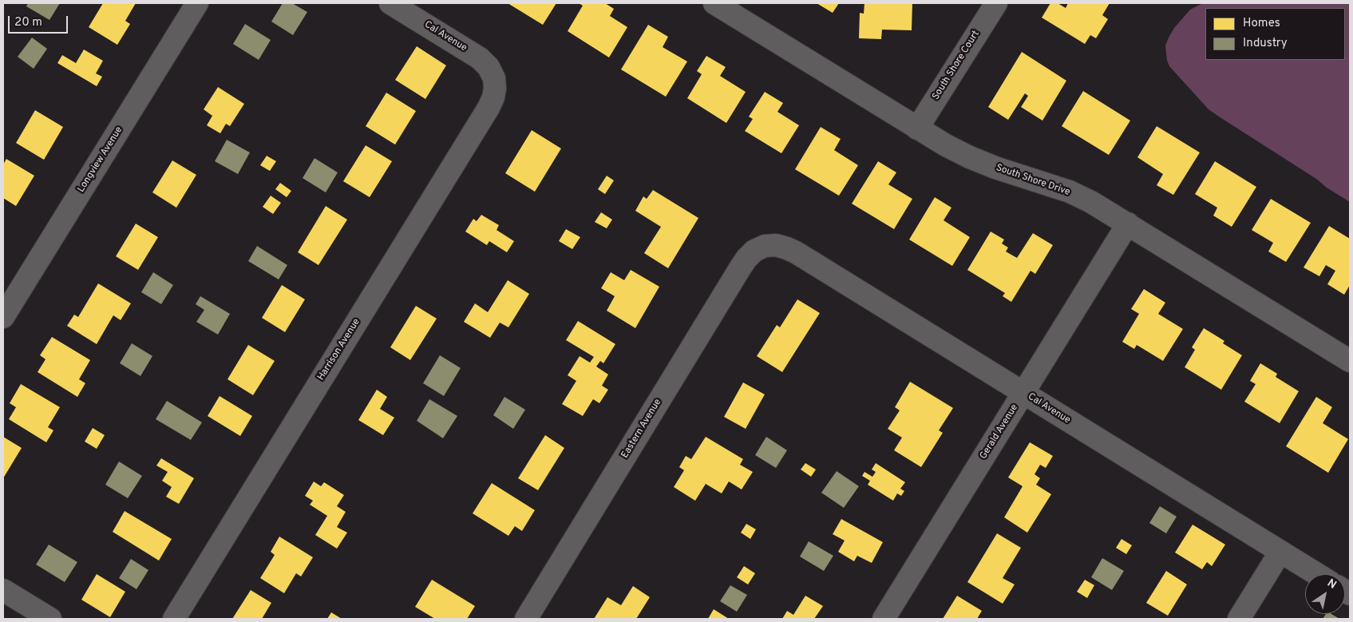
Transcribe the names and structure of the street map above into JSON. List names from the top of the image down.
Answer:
{
  "streets": {
    "street": [
      "Cal Avenue",
      "South Shore Court",
      "Longview Avenue",
      "South Shore Drive",
      "Harrison Avenue",
      "Eastern Avenue",
      "Gerald Avenue"
    ]
  },
  "crossings": [
    ["Cal Avenue", "Harrison Avenue"],
    ["Cal Avenue", "Eastern Avenue"],
    ["Cal Avenue", "Gerald Avenue"],
    ["South Shore Court", "South Shore Drive"],
    ["South Shore Drive", "Gerald Avenue"]
  ],
  "legend": ["Homes", "Industry"],
  "scale_bar": "20 m",
  "north": "top right"
}
